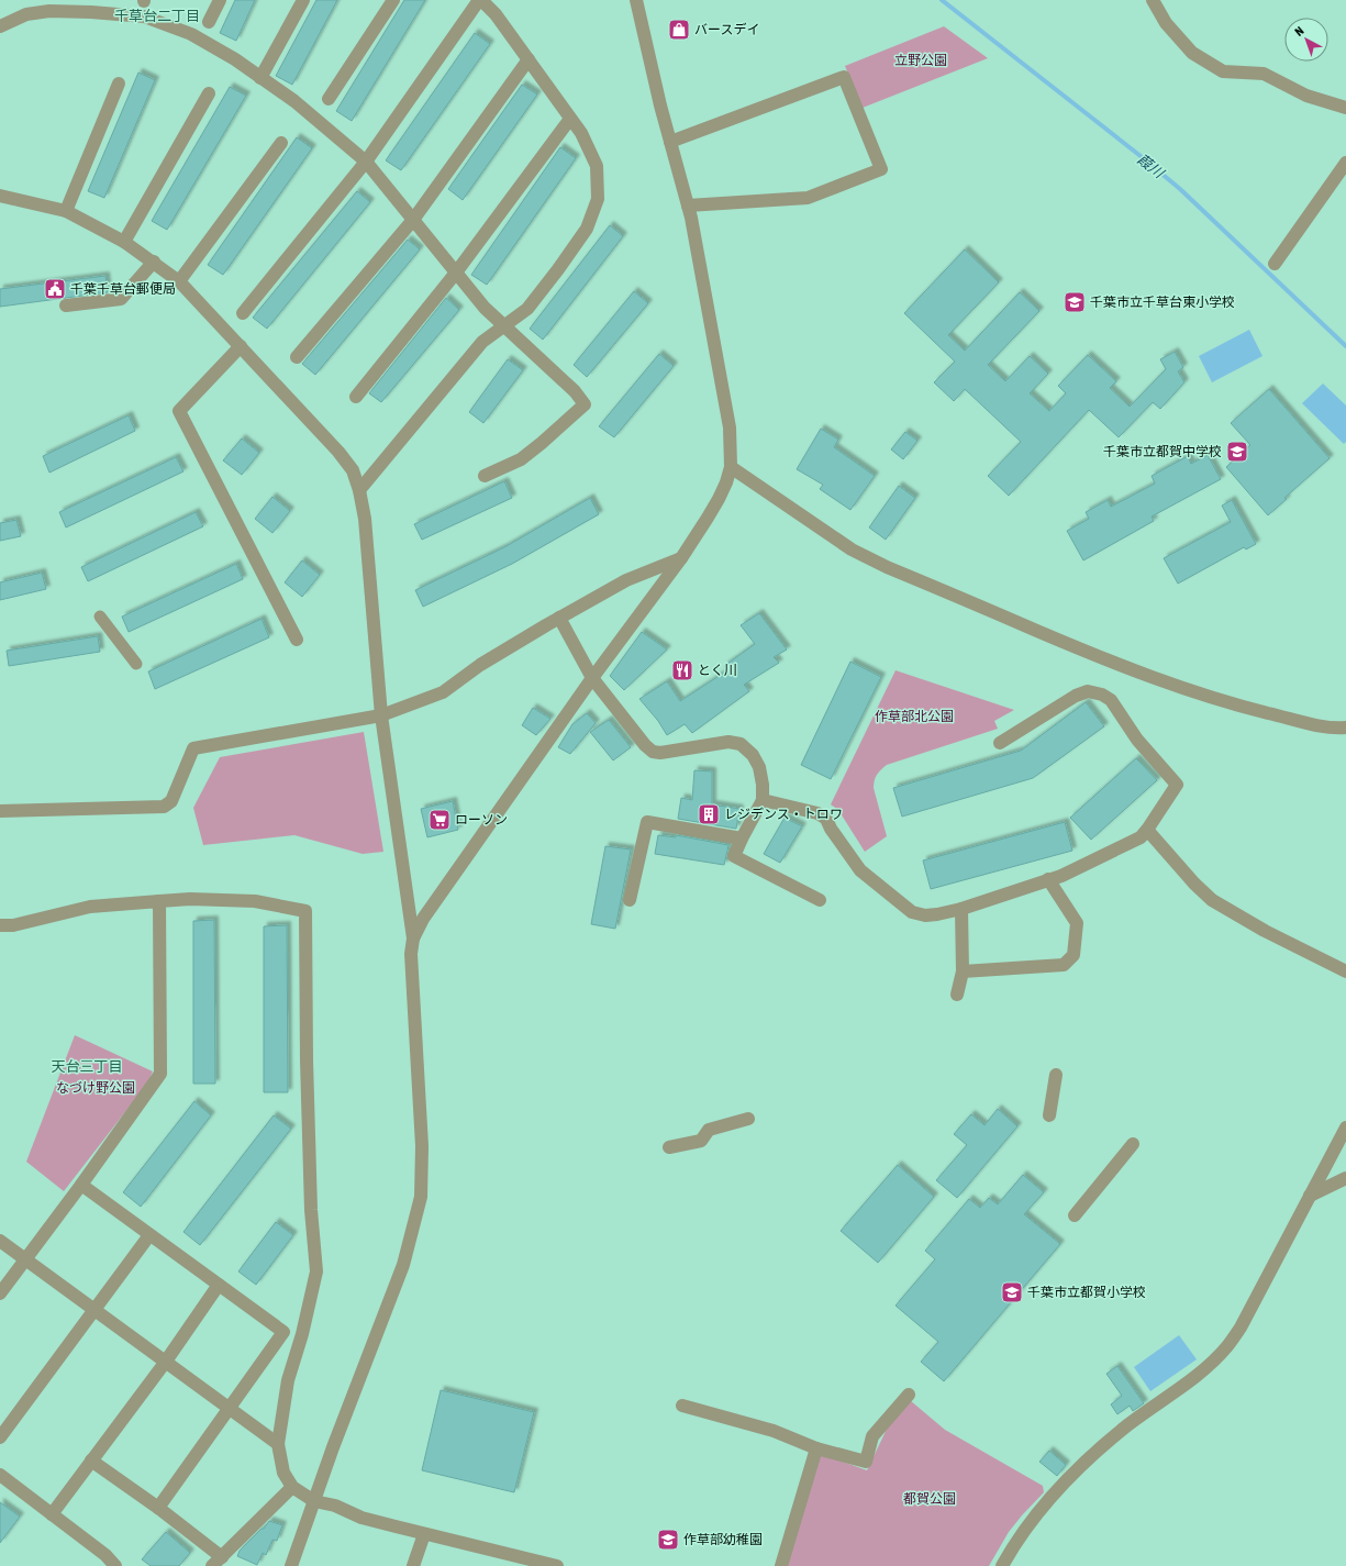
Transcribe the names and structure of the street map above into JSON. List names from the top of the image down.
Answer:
{
  "districts": ["千草台二丁目", "天台三丁目"],
  "water": ["葭川"],
  "parks": [
    "立野公園",
    "作草部北公園",
    "なづけ野公園",
    "都賀公園"
  ],
  "places": {
    "shop": ["バースデイ"],
    "public building": ["千葉千草台郵便局"],
    "school or university": [
      "千葉市立千草台東小学校",
      "千葉市立都賀中学校",
      "千葉市立都賀小学校",
      "作草部幼稚園"
    ],
    "restaurant": ["とく川"],
    "building": ["レジデンス・トロワ"],
    "supermarket": ["ローソン"]
  },
  "north": "top left"
}
